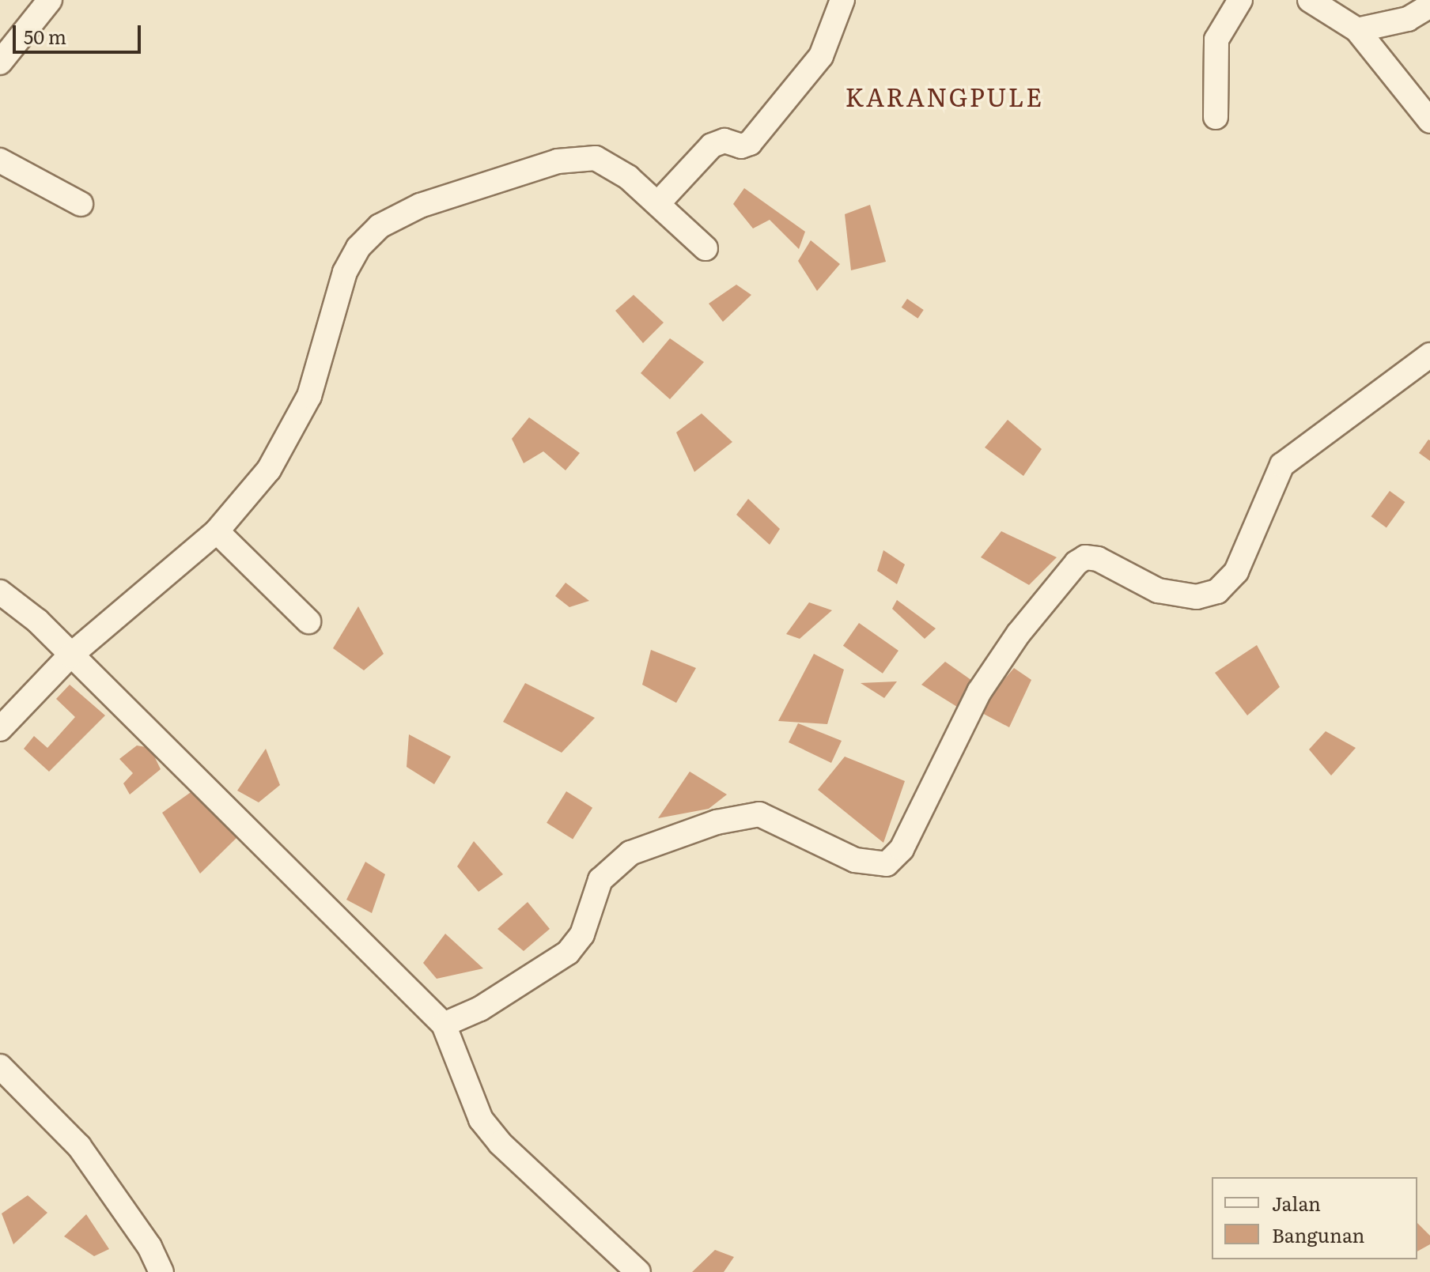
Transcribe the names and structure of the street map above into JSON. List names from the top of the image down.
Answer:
{
  "districts": ["KARANGPULE"],
  "legend": ["Jalan", "Bangunan"],
  "scale_bar": "50 m"
}
